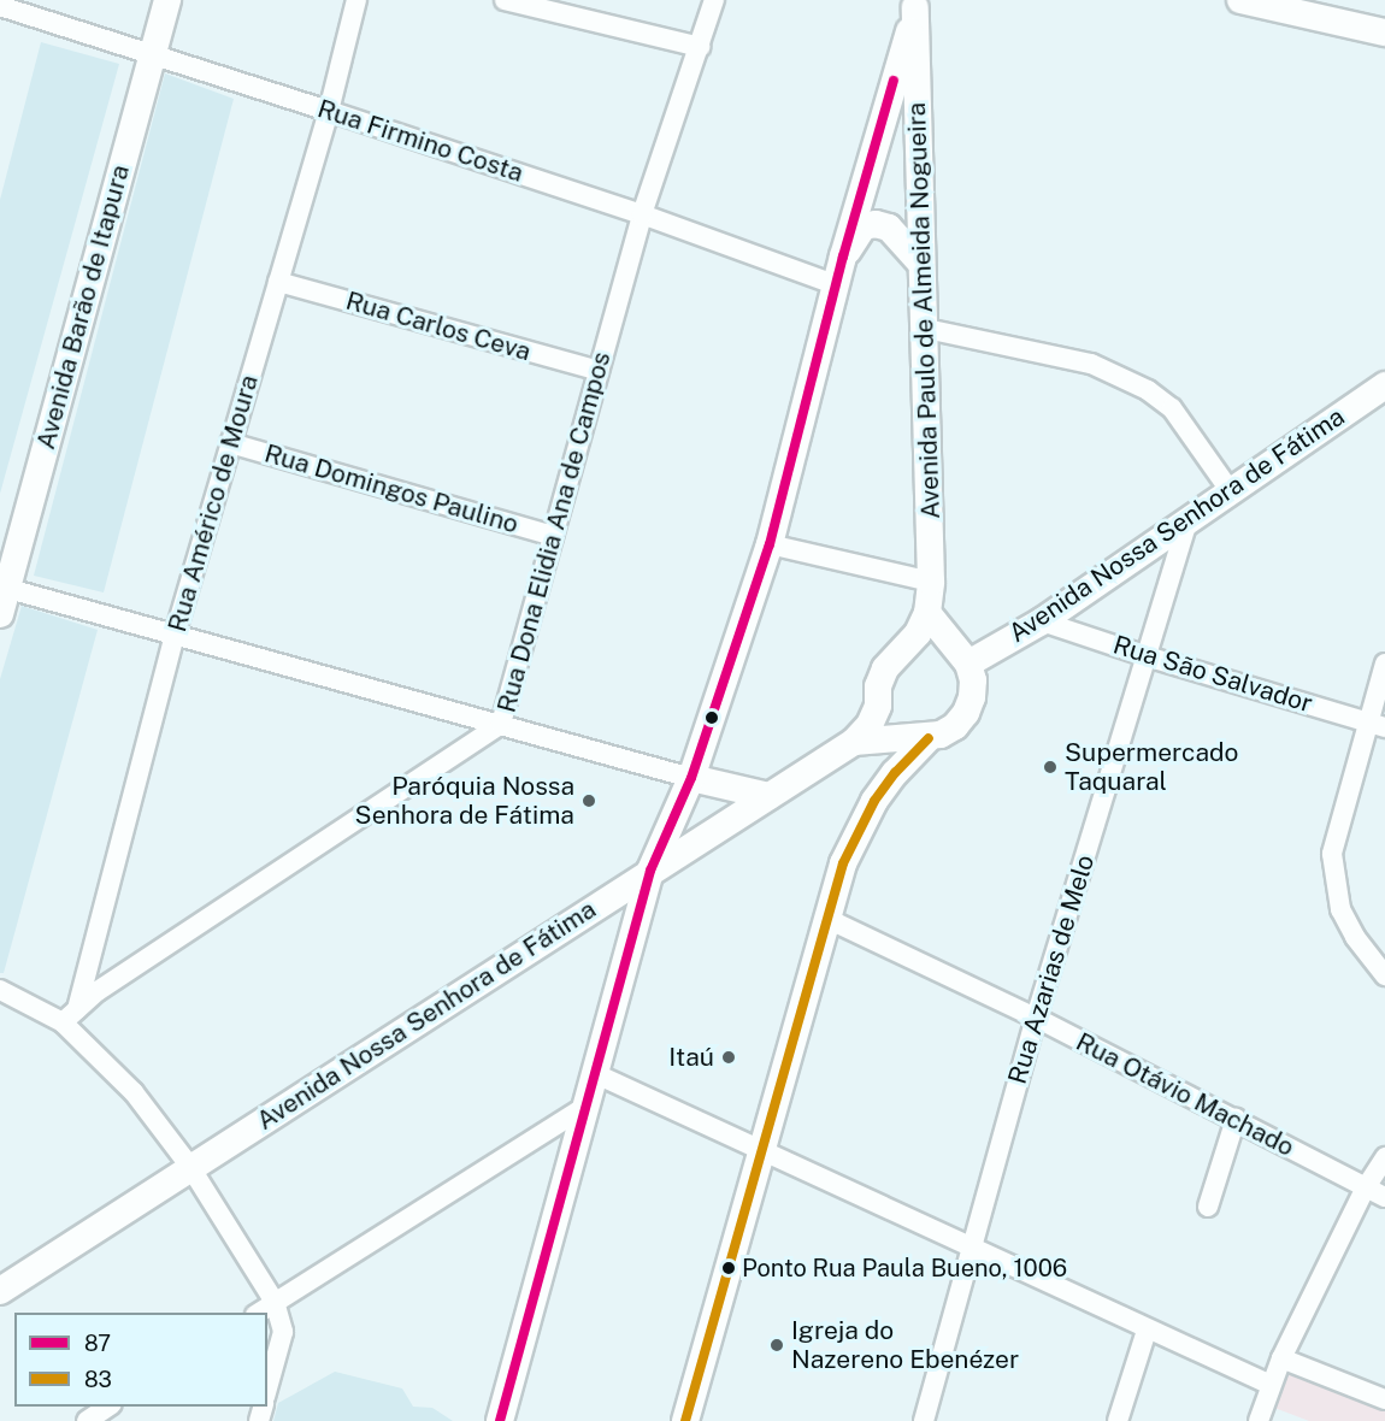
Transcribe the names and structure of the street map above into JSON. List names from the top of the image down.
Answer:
{
  "streets": {
    "main road": ["Avenida Barão de Itapura", "Avenida Paulo de Almeida Nogueira", "Avenida Nossa Senhora de Fátima"],
    "street": [
      "Rua Firmino Costa",
      "Rua Carlos Ceva",
      "Rua Domingos Paulino",
      "Rua Américo de Moura",
      "Rua Dona Elidia Ana de Campos",
      "Rua São Salvador",
      "Rua Azarias de Melo",
      "Rua Otávio Machado"
    ]
  },
  "crossings": [
    ["Rua Firmino Costa", "Avenida Barão de Itapura"],
    ["Rua Firmino Costa", "Rua Américo de Moura"],
    ["Rua Firmino Costa", "Rua Dona Elidia Ana de Campos"],
    ["Rua Carlos Ceva", "Rua Américo de Moura"],
    ["Rua Carlos Ceva", "Rua Dona Elidia Ana de Campos"],
    ["Rua Domingos Paulino", "Rua Américo de Moura"],
    ["Rua Domingos Paulino", "Rua Dona Elidia Ana de Campos"],
    ["Rua Américo de Moura", "Rua Dona Elidia Ana de Campos"],
    ["Avenida Nossa Senhora de Fátima", "Rua São Salvador"],
    ["Avenida Nossa Senhora de Fátima", "Rua Azarias de Melo"],
    ["Rua São Salvador", "Rua Azarias de Melo"],
    ["Rua Azarias de Melo", "Rua Otávio Machado"]
  ],
  "places": [
    "Supermercado Taquaral",
    "Paróquia Nossa Senhora de Fátima",
    "Itaú",
    "Ponto Rua Paula Bueno, 1006",
    "Igreja do Nazereno Ebenézer"
  ],
  "lines": ["transit line 87", "transit line 83"],
  "legend": ["87", "83"]
}
